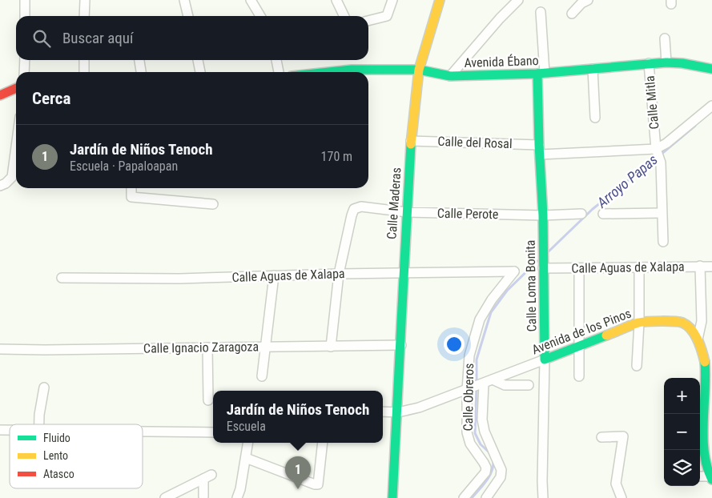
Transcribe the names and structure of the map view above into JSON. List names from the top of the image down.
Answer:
{
  "streets": {
    "street": [
      "Avenida Ébano",
      "Calle Mitla",
      "Calle del Rosal",
      "Calle Maderas",
      "Calle Perote",
      "Calle Aguas de Xalapa",
      "Calle Loma Bonita",
      "Avenida de los Pinos",
      "Calle Ignacio Zaragoza",
      "Calle Obreros"
    ]
  },
  "crossings": [
    ["Avenida Ébano", "Calle Mitla"],
    ["Avenida Ébano", "Calle Maderas"],
    ["Avenida Ébano", "Calle Loma Bonita"],
    ["Calle del Rosal", "Calle Maderas"],
    ["Calle del Rosal", "Calle Loma Bonita"],
    ["Calle Maderas", "Calle Perote"],
    ["Calle Maderas", "Calle Aguas de Xalapa"],
    ["Calle Maderas", "Avenida de los Pinos"],
    ["Calle Maderas", "Calle Ignacio Zaragoza"],
    ["Calle Perote", "Calle Aguas de Xalapa"],
    ["Calle Perote", "Calle Loma Bonita"],
    ["Calle Aguas de Xalapa", "Calle Loma Bonita"],
    ["Calle Aguas de Xalapa", "Calle Obreros"],
    ["Calle Loma Bonita", "Avenida de los Pinos"],
    ["Avenida de los Pinos", "Calle Obreros"]
  ],
  "water": ["Arroyo Papas"],
  "legend": ["Fluido", "Lento", "Atasco"],
  "page": {
    "search": "Buscar aquí",
    "heading": "Cerca",
    "list": [
      {
        "mark": "1",
        "name": "Jardín de Niños Tenoch",
        "note": "Escuela · Papaloapan",
        "value": "170 m"
      }
    ],
    "map_buttons": ["+", "−"],
    "popup": ["Jardín de Niños Tenoch", "Escuela"],
    "pins": "1"
  }
}
